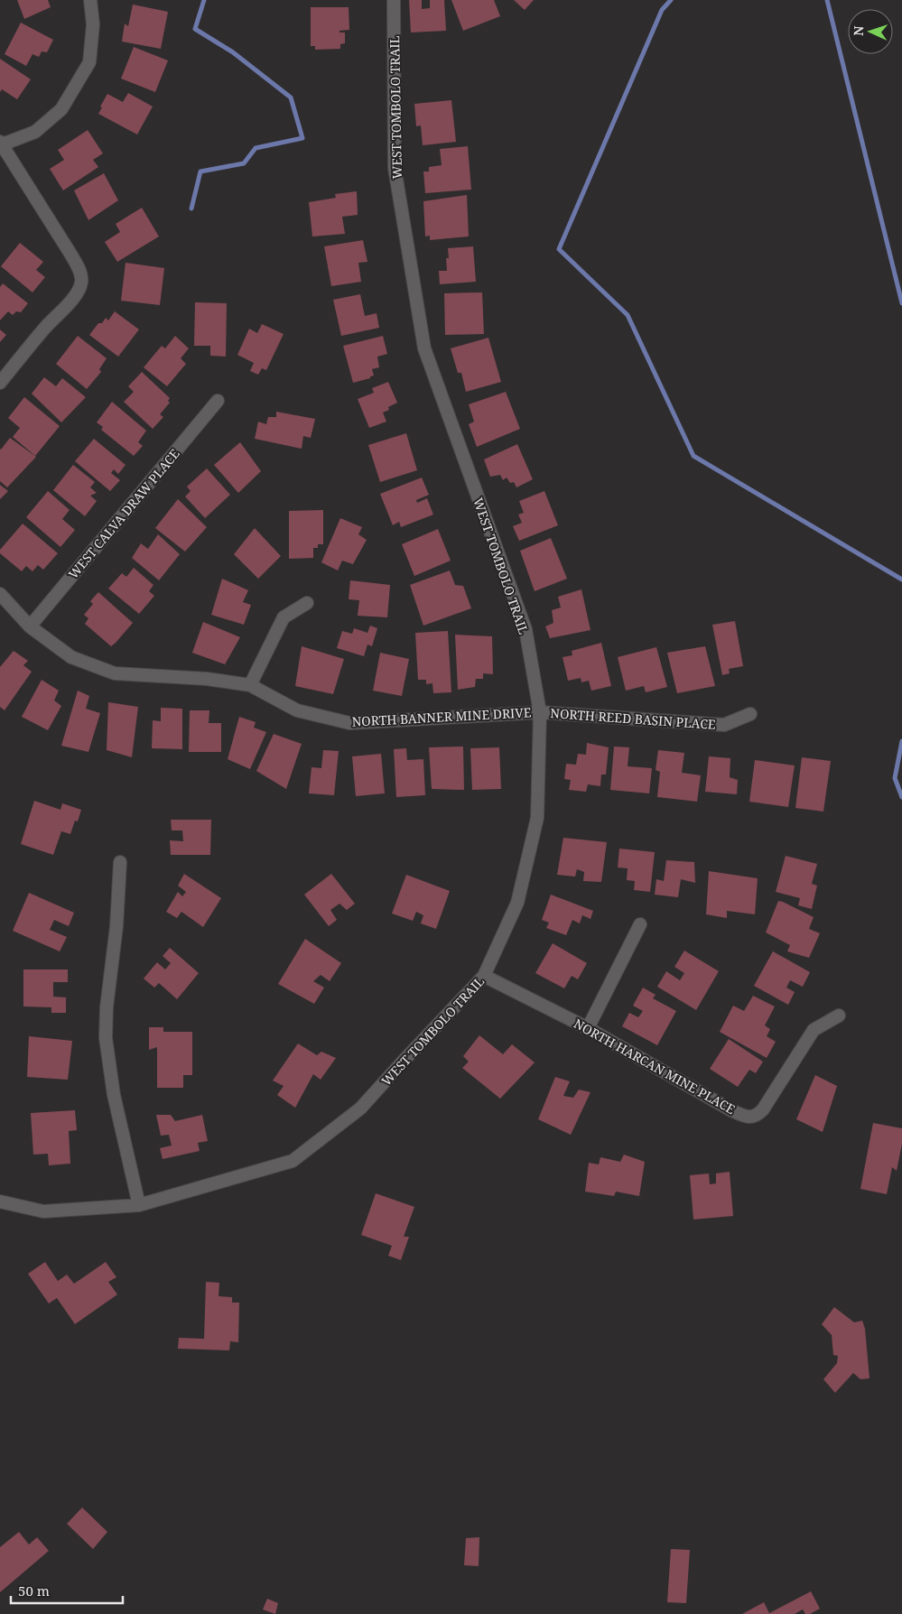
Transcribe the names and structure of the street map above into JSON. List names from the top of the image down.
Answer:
{
  "streets": {
    "street": [
      "WEST TOMBOLO TRAIL",
      "WEST CALVA DRAW PLACE",
      "NORTH BANNER MINE DRIVE",
      "NORTH REED BASIN PLACE",
      "NORTH HARCAN MINE PLACE"
    ]
  },
  "crossings": [
    ["WEST TOMBOLO TRAIL", "NORTH BANNER MINE DRIVE"],
    ["WEST TOMBOLO TRAIL", "NORTH REED BASIN PLACE"],
    ["WEST TOMBOLO TRAIL", "NORTH HARCAN MINE PLACE"],
    ["WEST CALVA DRAW PLACE", "NORTH BANNER MINE DRIVE"],
    ["NORTH BANNER MINE DRIVE", "NORTH REED BASIN PLACE"]
  ],
  "scale_bar": "50 m",
  "north": "left"
}
